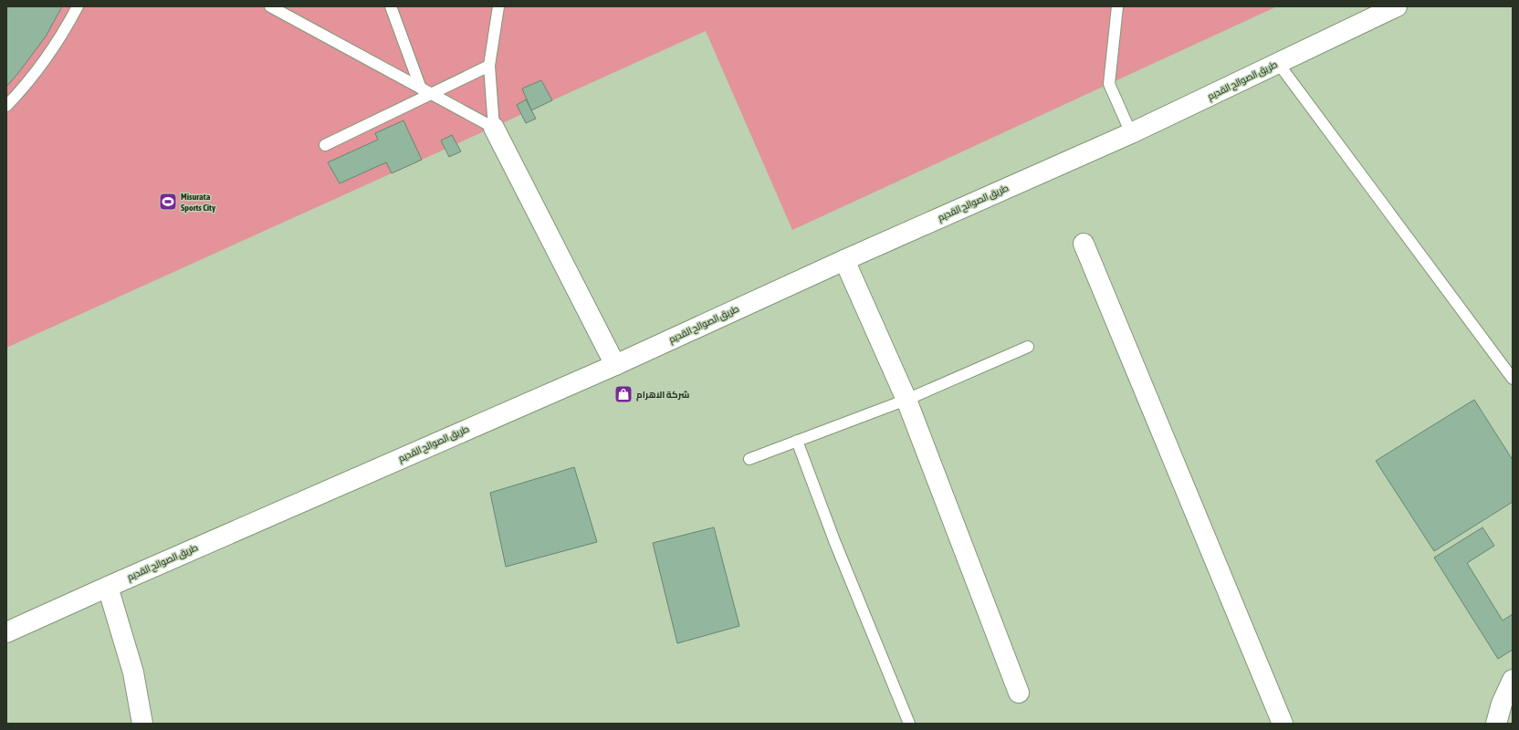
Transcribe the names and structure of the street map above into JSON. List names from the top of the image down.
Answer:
{
  "streets": {
    "main road": ["طريق الصوالح القديم"]
  },
  "places": {
    "sports": ["Misurata Sports City"],
    "shop": ["شركة الاهرام"]
  }
}
